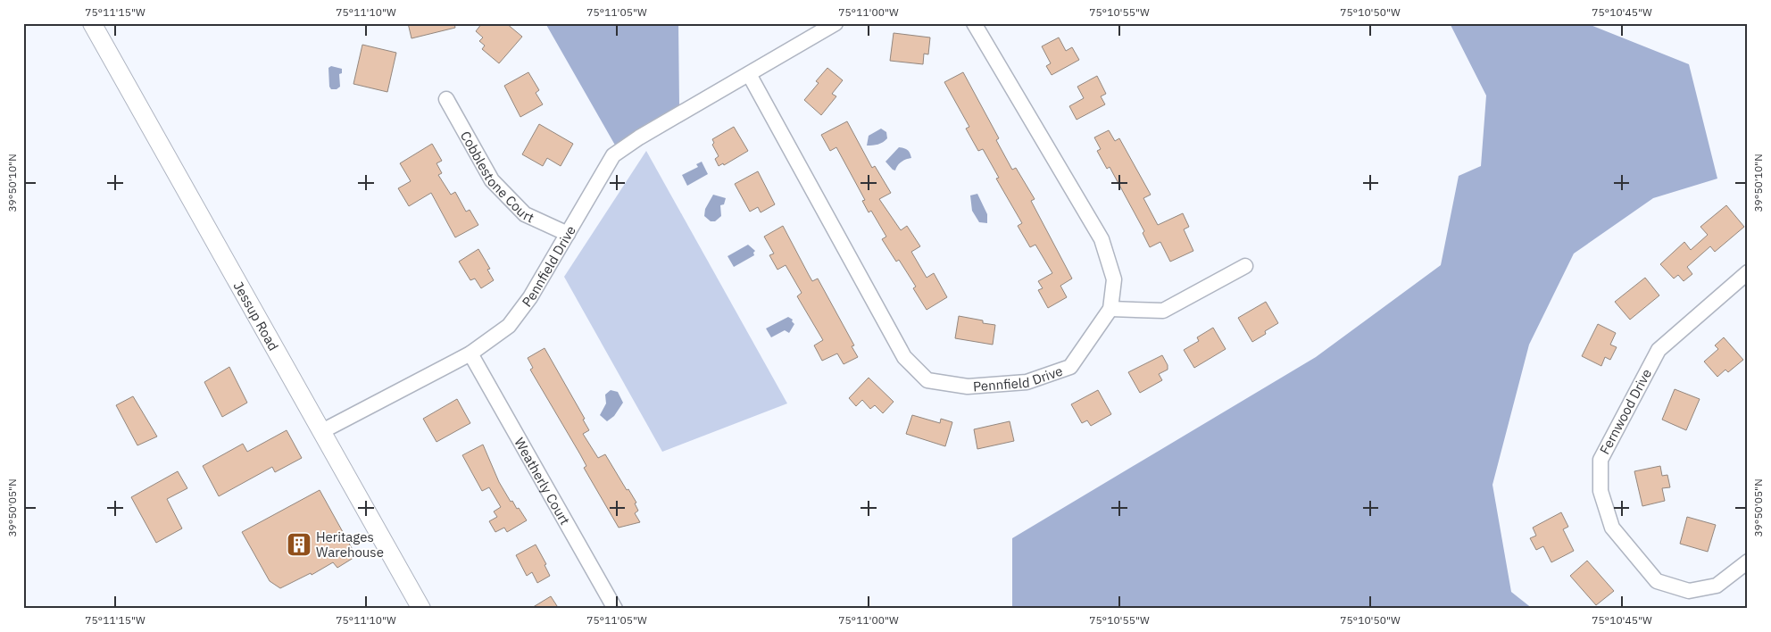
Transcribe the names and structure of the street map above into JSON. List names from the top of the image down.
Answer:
{
  "streets": {
    "street": [
      "Cobblestone Court",
      "Pennfield Drive",
      "Jessup Road",
      "Fernwood Drive",
      "Weatherly Court"
    ]
  },
  "crossings": [
    ["Cobblestone Court", "Pennfield Drive"],
    ["Pennfield Drive", "Jessup Road"],
    ["Pennfield Drive", "Weatherly Court"]
  ],
  "places": {
    "building": ["Heritages Warehouse"]
  },
  "coordinates": [
    "75°11'15\"W",
    "75°11'10\"W",
    "75°11'05\"W",
    "75°11'00\"W",
    "75°10'55\"W",
    "75°10'50\"W",
    "75°10'45\"W",
    "39°50'10\"N",
    "39°50'05\"N"
  ]
}
